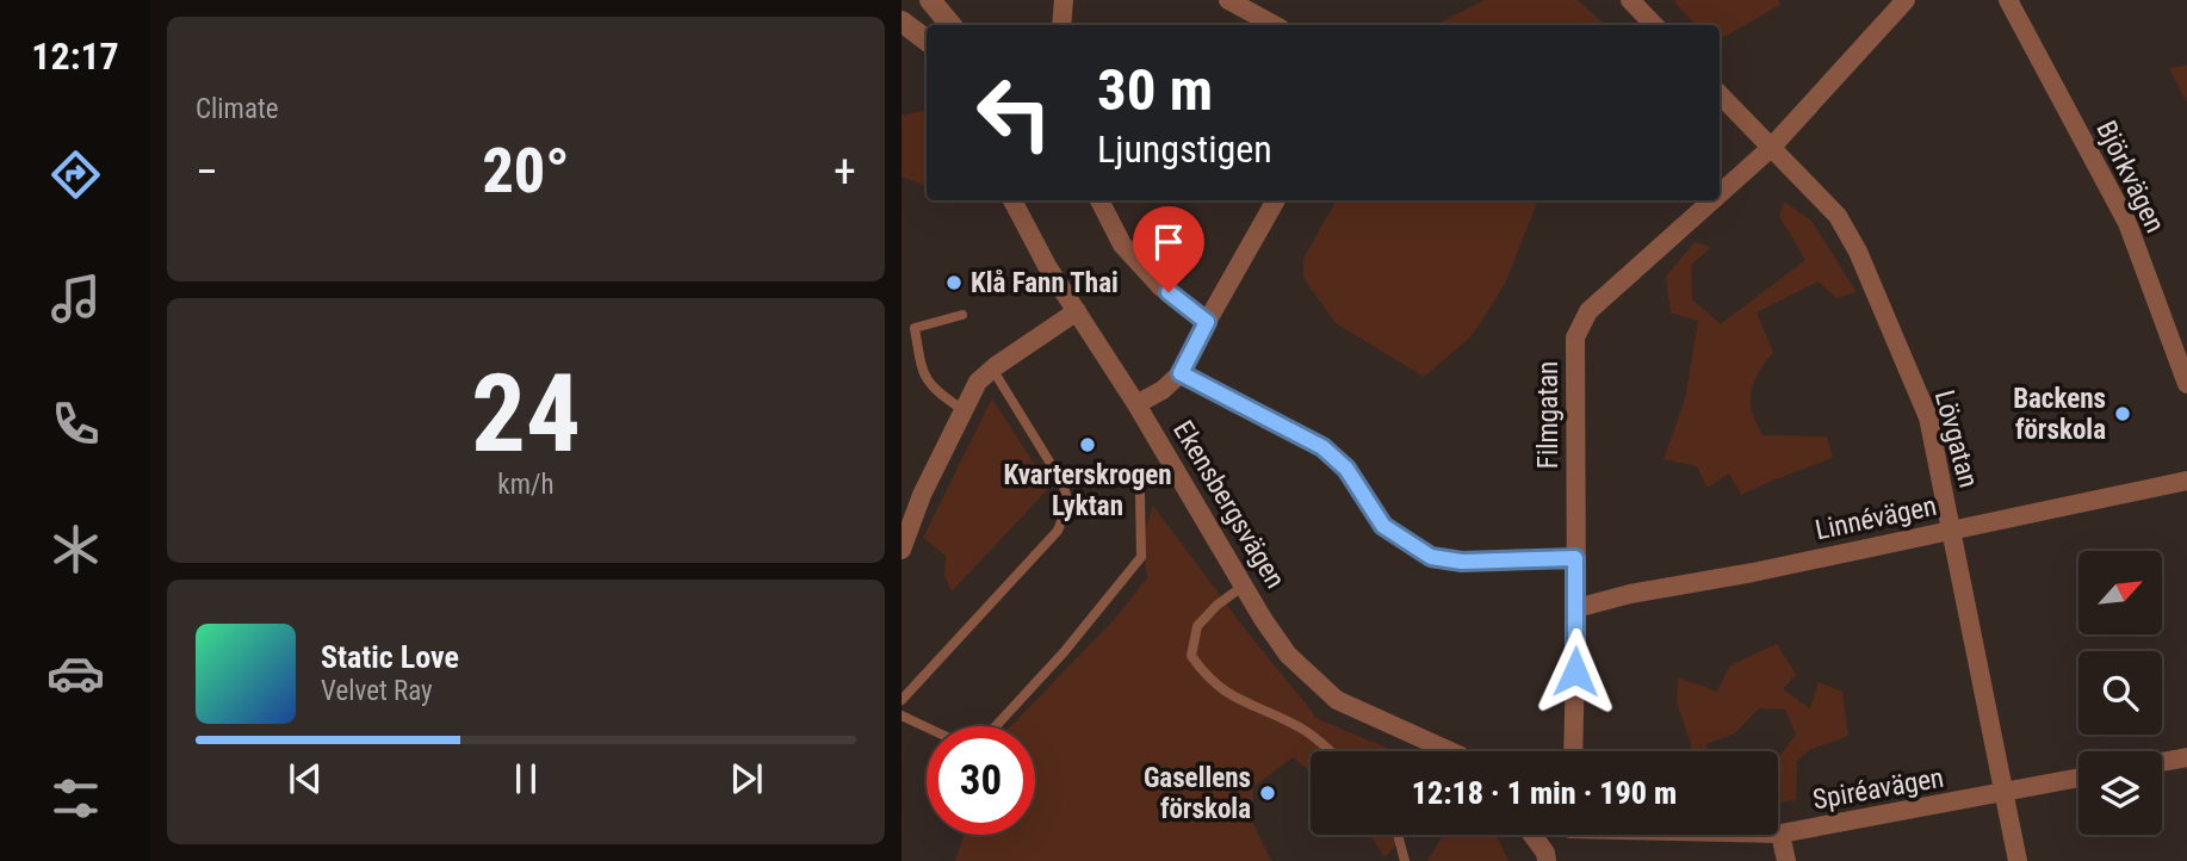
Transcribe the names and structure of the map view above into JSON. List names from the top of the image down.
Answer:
{
  "streets": {
    "street": [
      "Björkvägen",
      "Filmgatan",
      "Lövgatan",
      "Ekensbergsvägen",
      "Linnévägen",
      "Spiréavägen"
    ]
  },
  "crossings": [
    ["Filmgatan", "Lövgatan"],
    ["Filmgatan", "Linnévägen"],
    ["Lövgatan", "Linnévägen"],
    ["Lövgatan", "Spiréavägen"]
  ],
  "places": [
    "Klå Fann Thai",
    "Backens förskola",
    "Kvarterskrogen Lyktan",
    "Gasellens förskola"
  ],
  "north": "top right",
  "page": {
    "tabs": "12:17",
    "tile": [
      "Climate",
      ["24", "km/h"]
    ],
    "turn": ["30 m", "Ljungstigen"],
    "heat": ["−", "20°", "+"],
    "song": ["Static Love", "Velvet Ray"],
    "limit": "30",
    "trip": "12:18 · 1 min · 190 m"
  }
}
